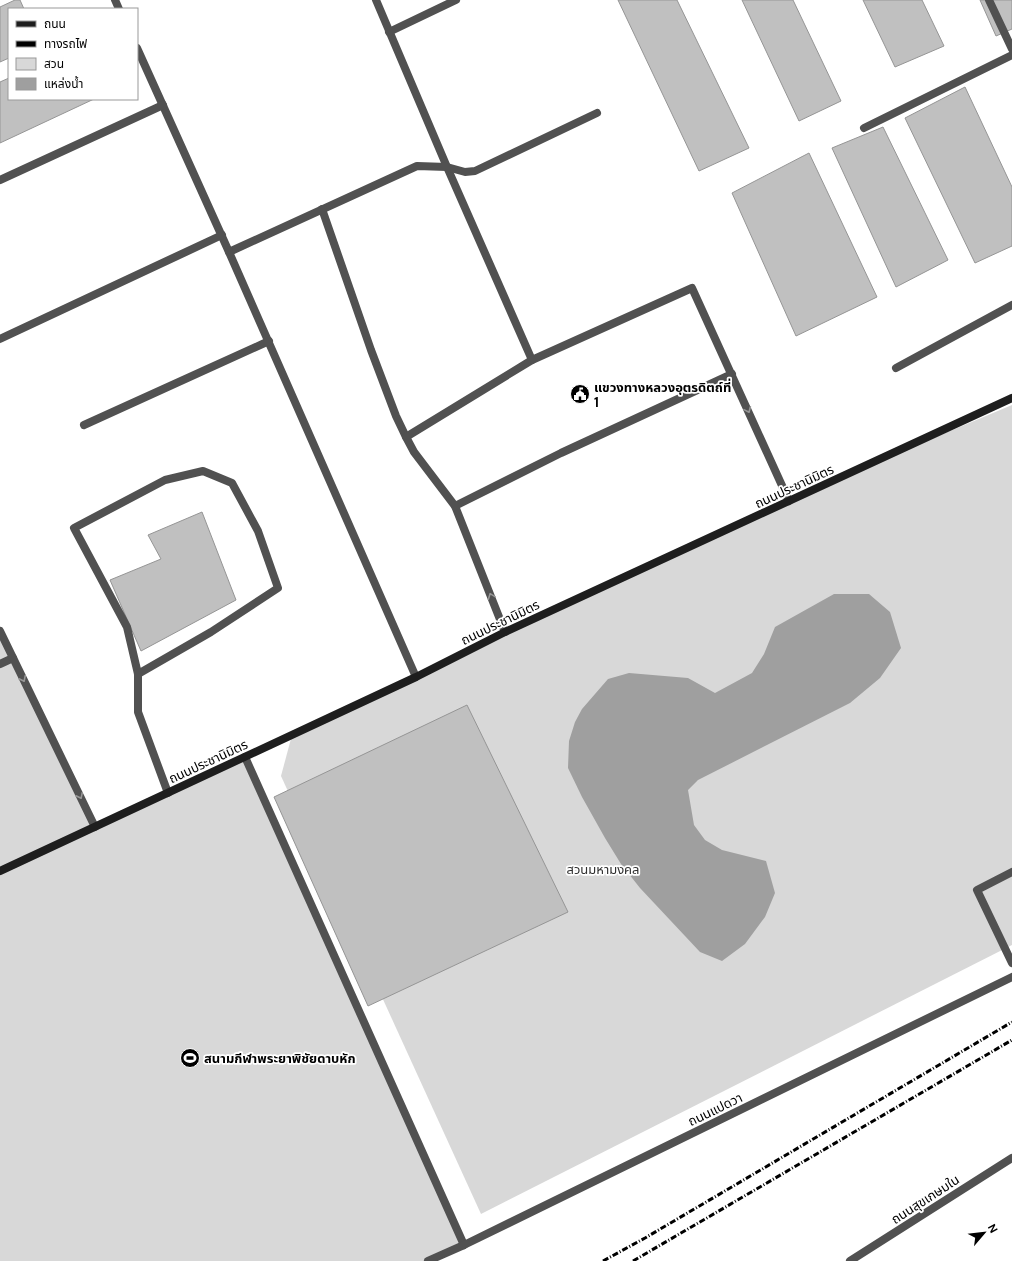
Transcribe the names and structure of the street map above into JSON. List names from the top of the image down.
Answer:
{
  "streets": {
    "main road": ["ถนนประชานิมิตร"],
    "street": ["ถนนแปดวา", "ถนนสุขเกษมใน"]
  },
  "parks": ["สวนมหามงคล"],
  "places": {
    "public building": ["แขวงทางหลวงอุตรดิตถ์ที่ 1"],
    "sports": ["สนามกีฬาพระยาพิชัยดาบหัก"]
  },
  "legend": [
    "ถนน",
    "ทางรถไฟ",
    "สวน",
    "แหล่งน้ำ"
  ],
  "north": "top right"
}
